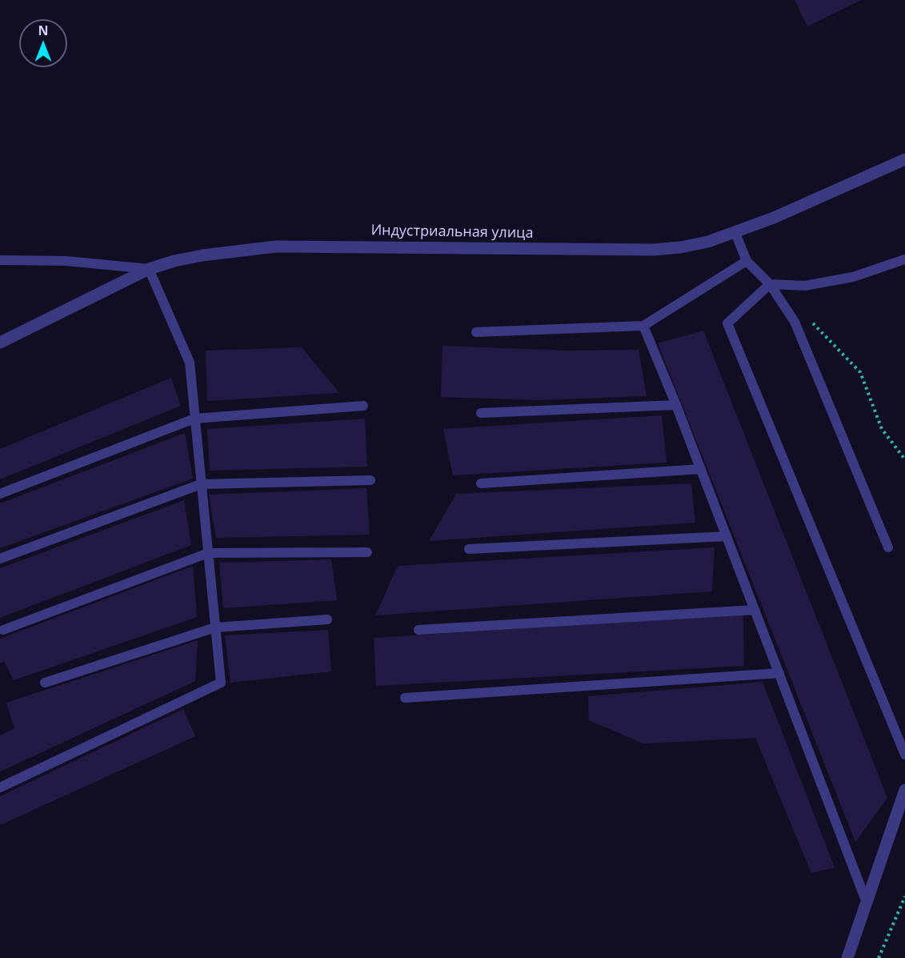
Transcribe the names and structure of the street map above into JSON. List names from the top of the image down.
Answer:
{
  "streets": {
    "street": ["Индустриальная улица"]
  },
  "north": "top"
}
